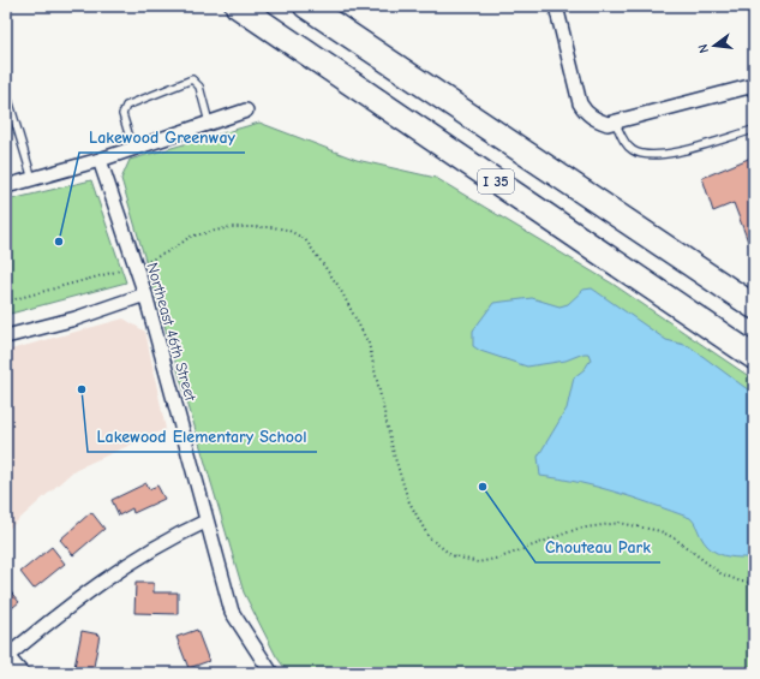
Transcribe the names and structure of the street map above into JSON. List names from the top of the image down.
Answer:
{
  "streets": {
    "highway": ["I 35"],
    "street": ["Northeast 46th Street"]
  },
  "places": ["Lakewood Greenway", "Lakewood Elementary School", "Chouteau Park"],
  "north": "left"
}
